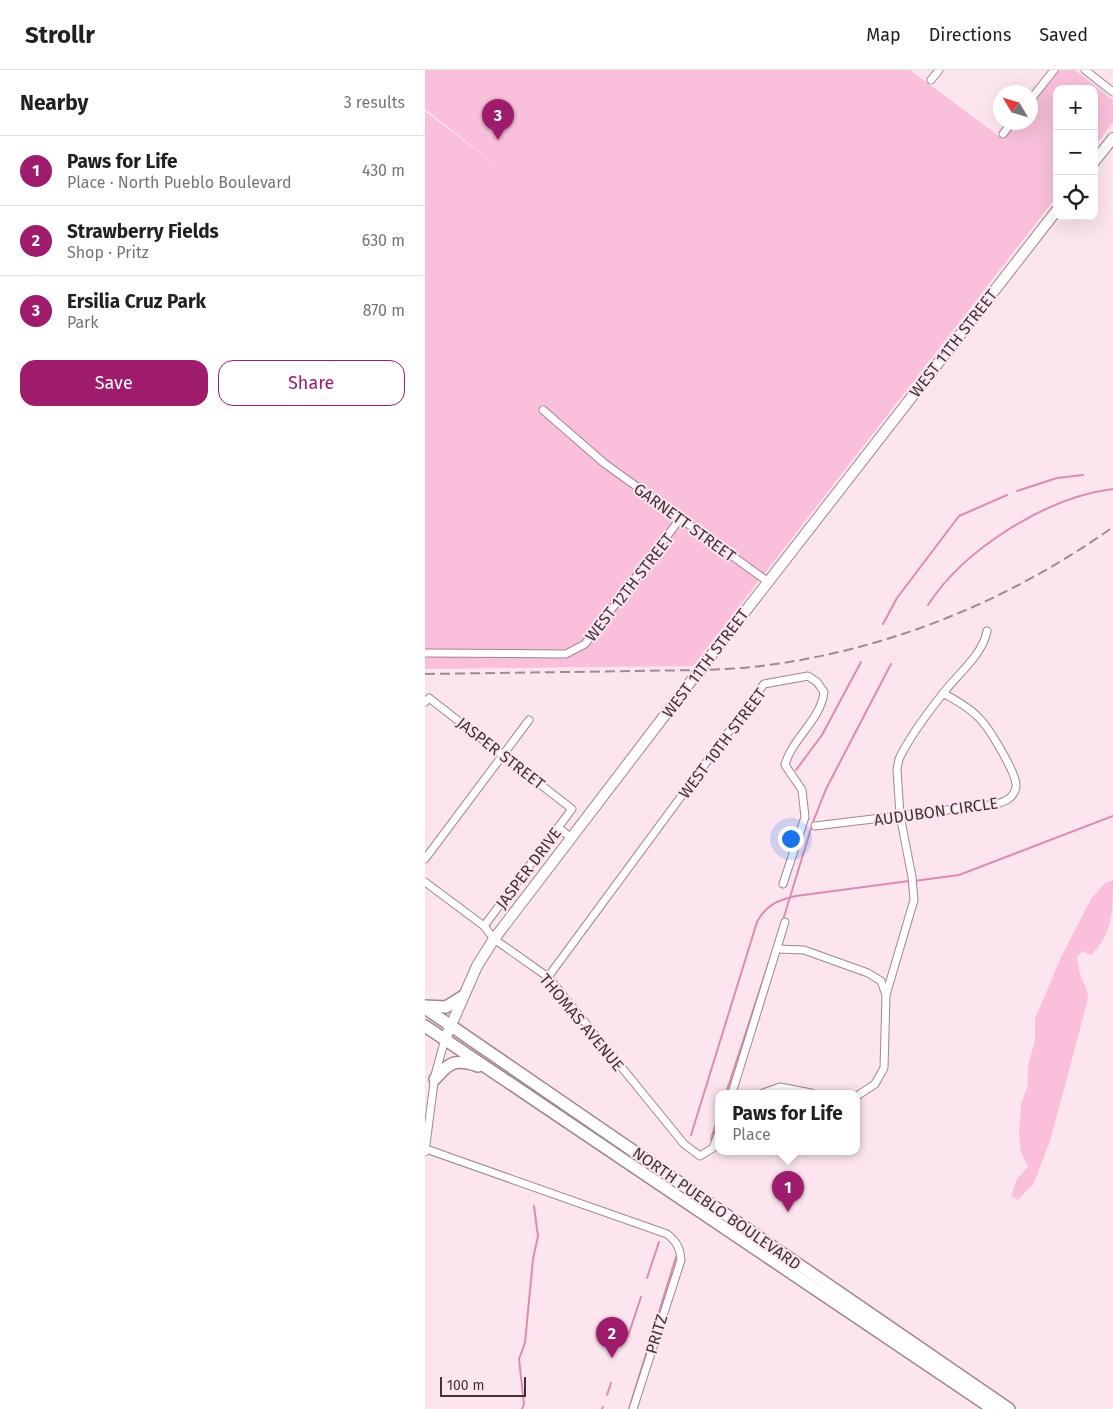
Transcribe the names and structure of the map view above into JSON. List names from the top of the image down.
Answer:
{
  "streets": {
    "main road": ["NORTH PUEBLO BOULEVARD"],
    "street": [
      "WEST 11TH STREET",
      "GARNETT STREET",
      "WEST 12TH STREET",
      "WEST 10TH STREET",
      "JASPER STREET",
      "AUDUBON CIRCLE",
      "JASPER DRIVE",
      "THOMAS AVENUE",
      "PRITZ"
    ]
  },
  "crossings": [
    ["WEST 11TH STREET", "GARNETT STREET"],
    ["WEST 11TH STREET", "THOMAS AVENUE"],
    ["WEST 11TH STREET", "NORTH PUEBLO BOULEVARD"],
    ["WEST 11TH STREET", "PRITZ"],
    ["GARNETT STREET", "WEST 12TH STREET"],
    ["WEST 10TH STREET", "THOMAS AVENUE"],
    ["JASPER STREET", "JASPER DRIVE"],
    ["JASPER DRIVE", "THOMAS AVENUE"]
  ],
  "scale_bar": "100 m",
  "north": "top left",
  "page": {
    "header": "Strollr",
    "nav": ["Map", "Directions", "Saved"],
    "heading": ["Nearby", "3 results"],
    "map_buttons": ["+", "−"],
    "pins": ["3", "1", "2"],
    "list": [
      {
        "mark": "1",
        "name": "Paws for Life",
        "note": "Place · North Pueblo Boulevard",
        "value": "430 m"
      },
      {
        "mark": "2",
        "name": "Strawberry Fields",
        "note": "Shop · Pritz",
        "value": "630 m"
      },
      {
        "mark": "3",
        "name": "Ersilia Cruz Park",
        "note": "Park",
        "value": "870 m"
      }
    ],
    "buttons": ["Save", "Share"],
    "popup": ["Paws for Life", "Place"],
    "scale": "100 m"
  }
}
